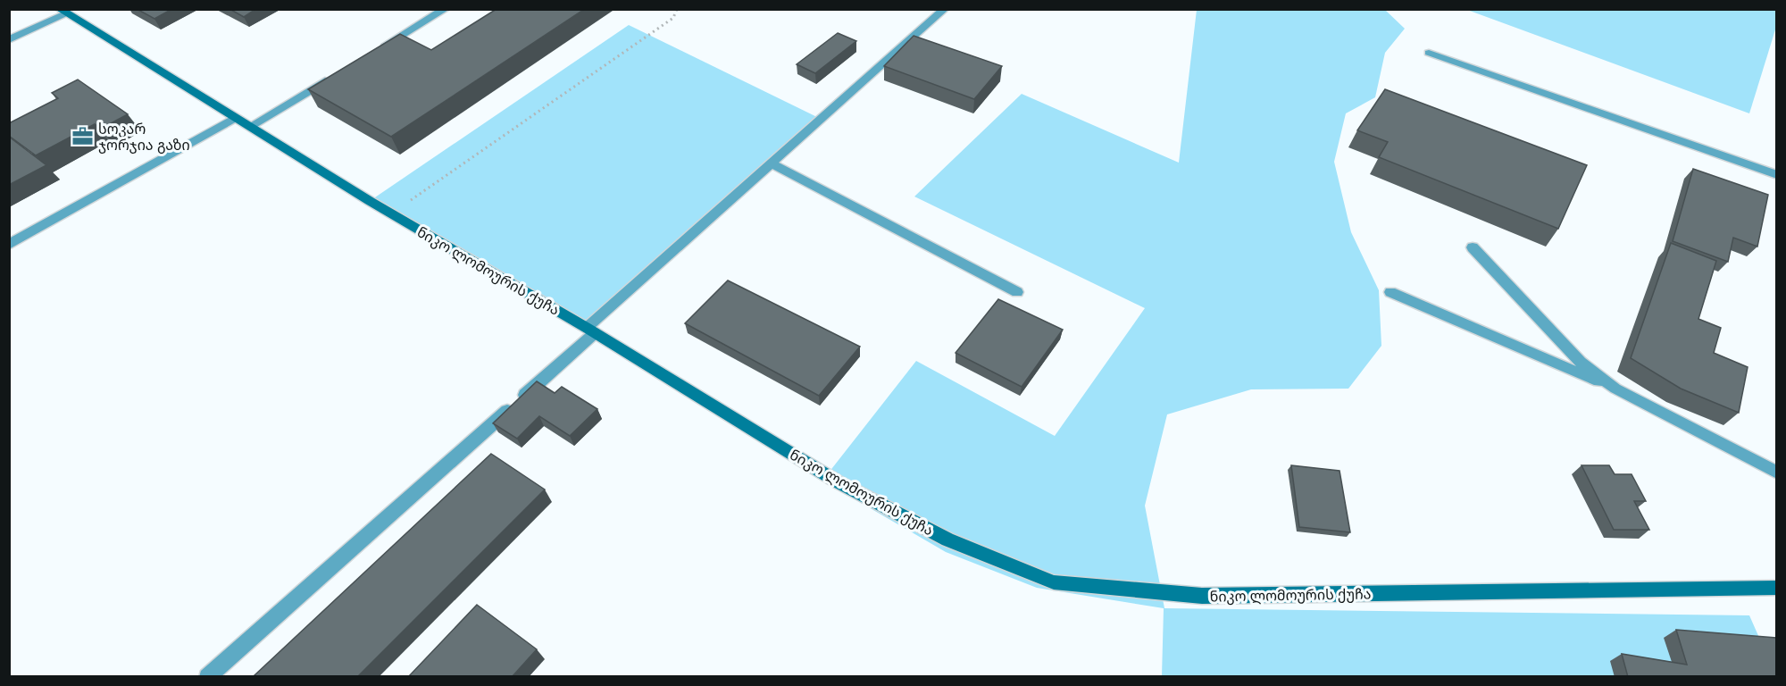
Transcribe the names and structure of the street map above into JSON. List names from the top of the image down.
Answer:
{
  "streets": {
    "street": ["ნიკო ლომოურის ქუჩა"]
  },
  "places": {
    "office": ["სოკარ ჯორჯია გაზი"]
  }
}
